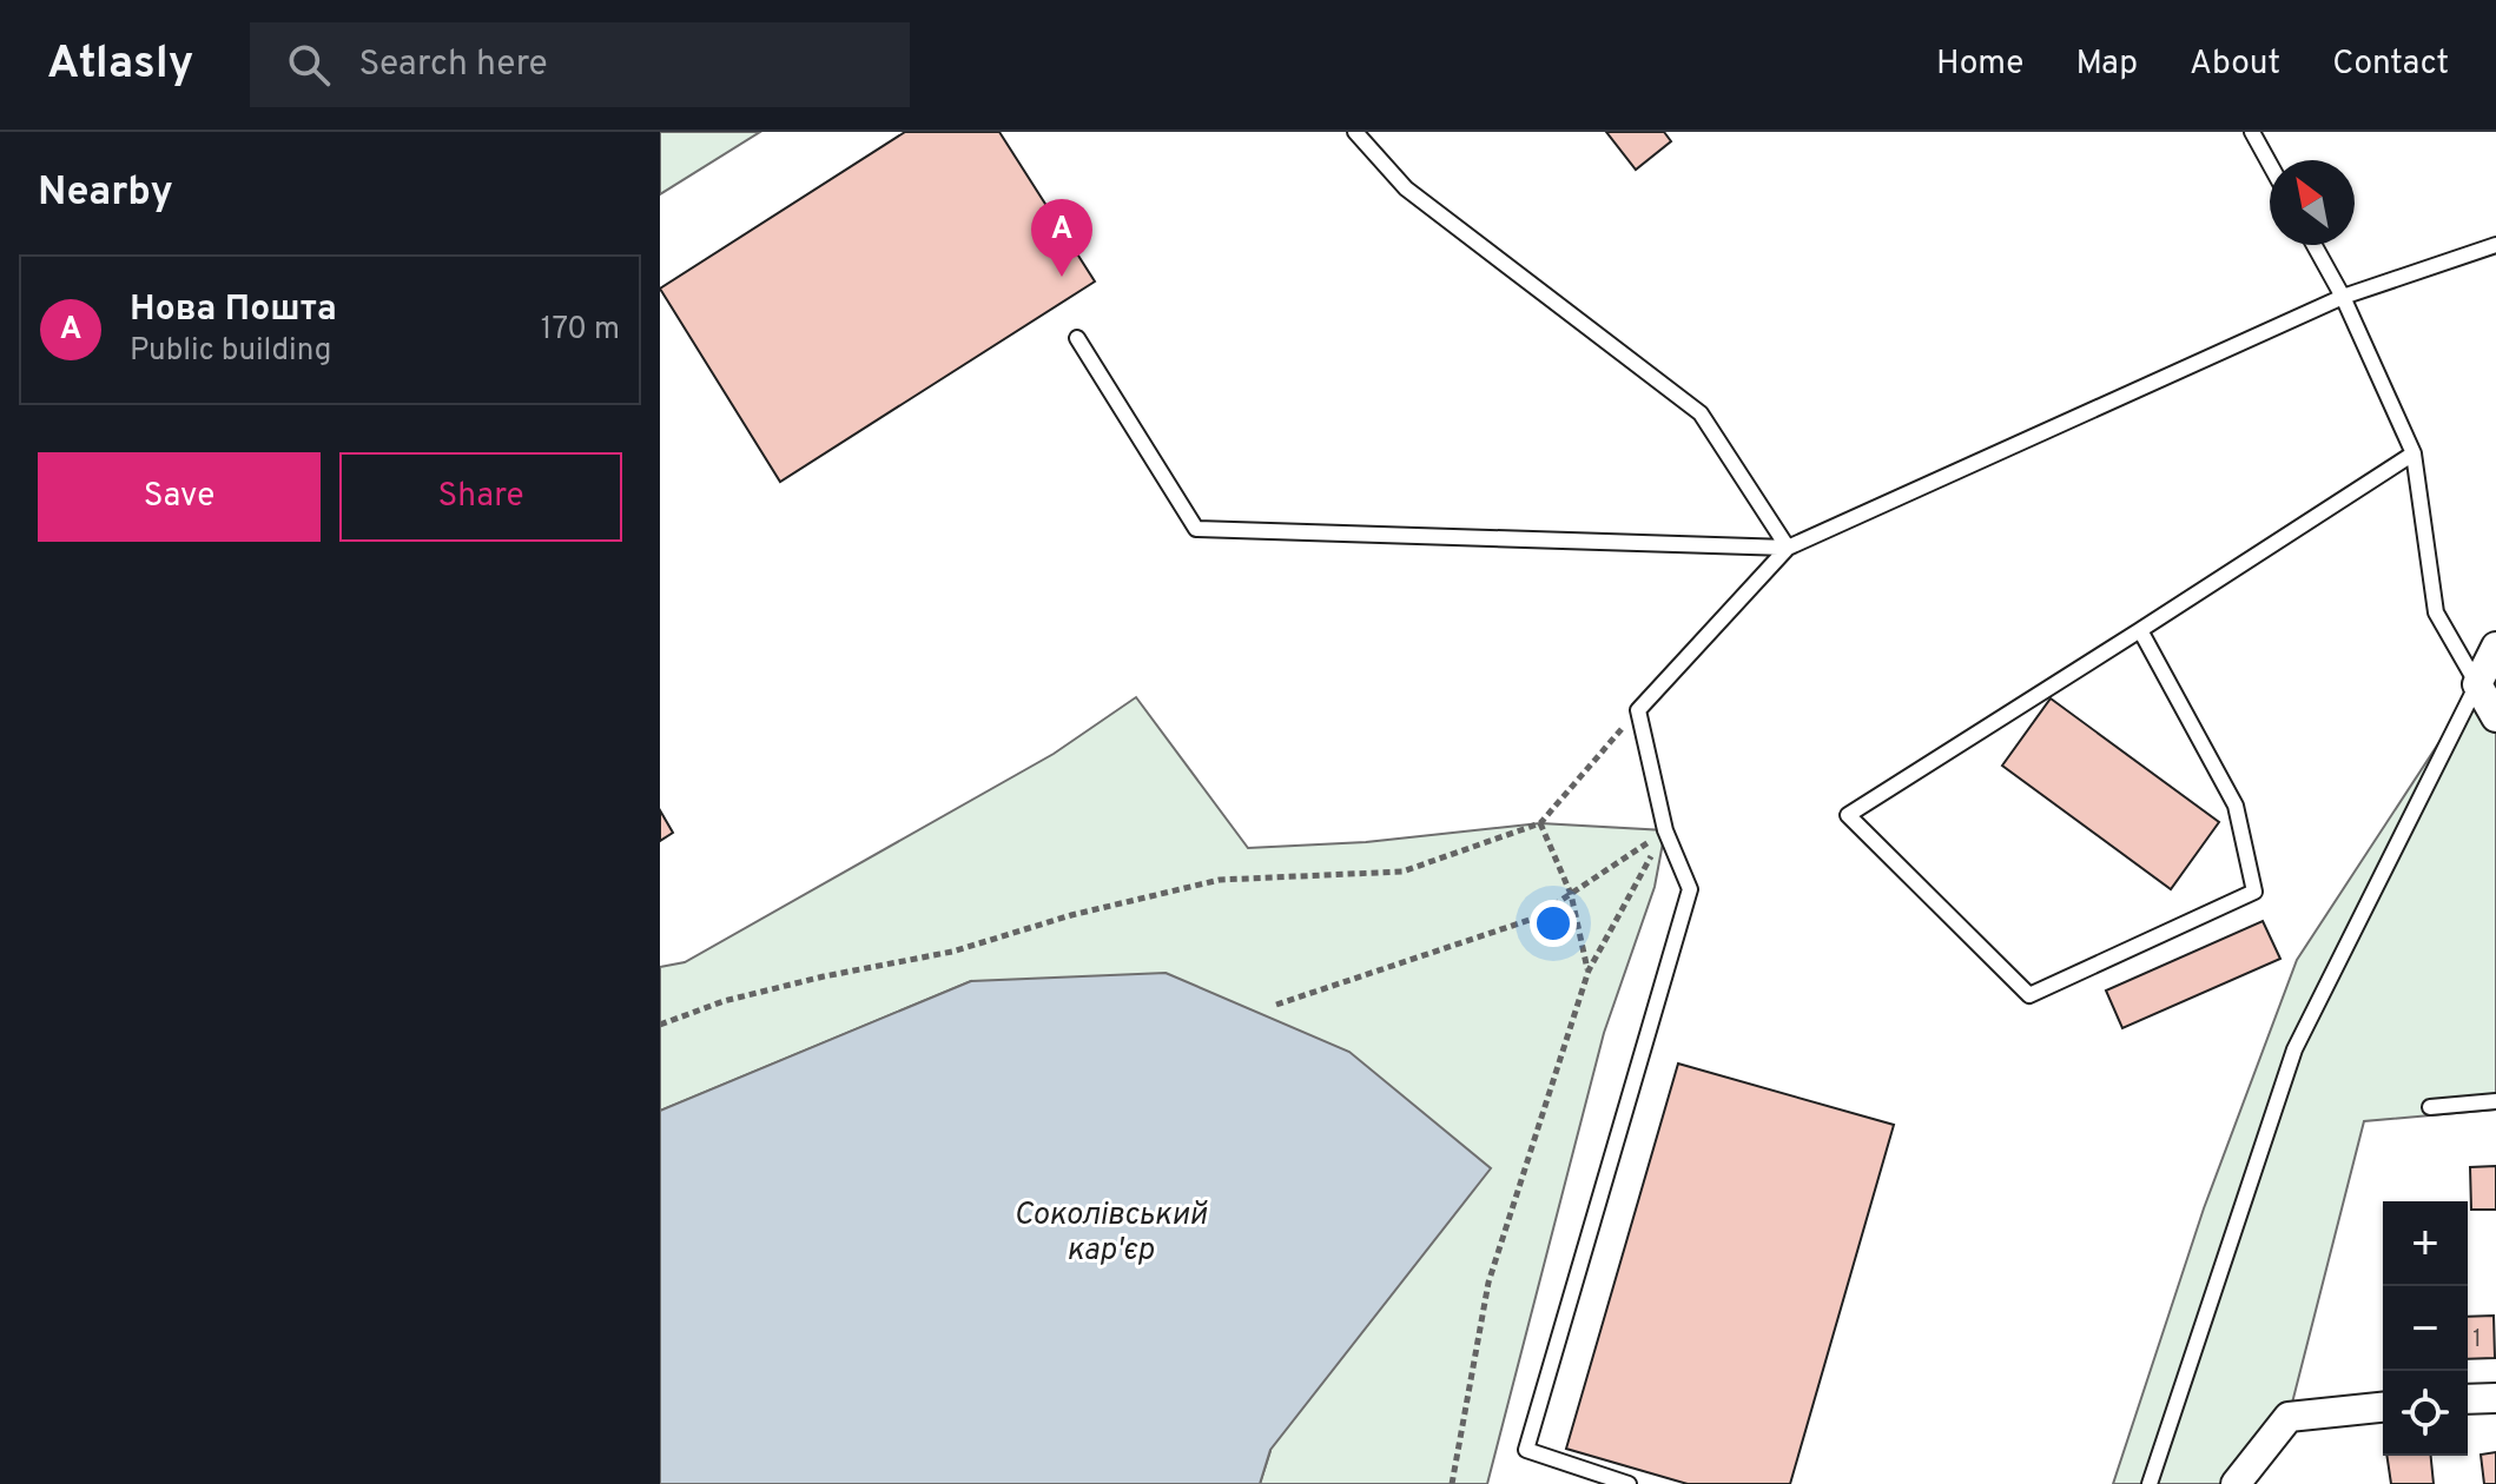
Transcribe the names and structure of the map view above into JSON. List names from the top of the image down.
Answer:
{
  "water": ["Соколівський кар'єр"],
  "house_numbers": ["1"],
  "north": "top left",
  "page": {
    "header": "Atlasly",
    "search": "Search here",
    "nav": [
      "Home",
      "Map",
      "About",
      "Contact"
    ],
    "heading": "Nearby",
    "pins": "A",
    "list": [
      {
        "mark": "A",
        "name": "Нова Пошта",
        "note": "Public building",
        "value": "170 m"
      }
    ],
    "buttons": ["Save", "Share"],
    "map_buttons": ["+", "−"]
  }
}
